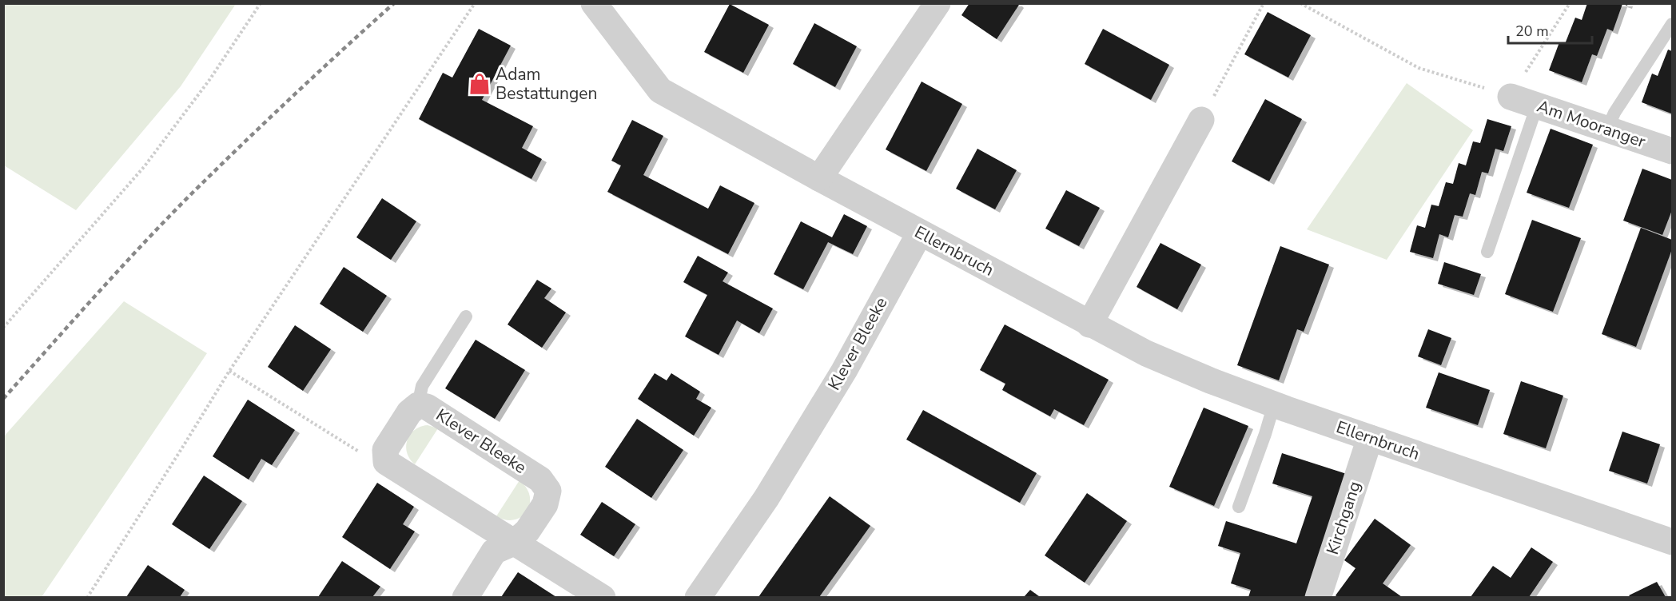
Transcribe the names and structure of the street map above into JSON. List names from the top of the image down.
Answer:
{
  "streets": {
    "street": [
      "Am Mooranger",
      "Ellernbruch",
      "Klever Bleeke",
      "Kirchgang"
    ]
  },
  "crossings": [
    ["Ellernbruch", "Klever Bleeke"],
    ["Ellernbruch", "Kirchgang"]
  ],
  "places": {
    "shop": ["Adam Bestattungen"]
  },
  "scale_bar": "20 m"
}
